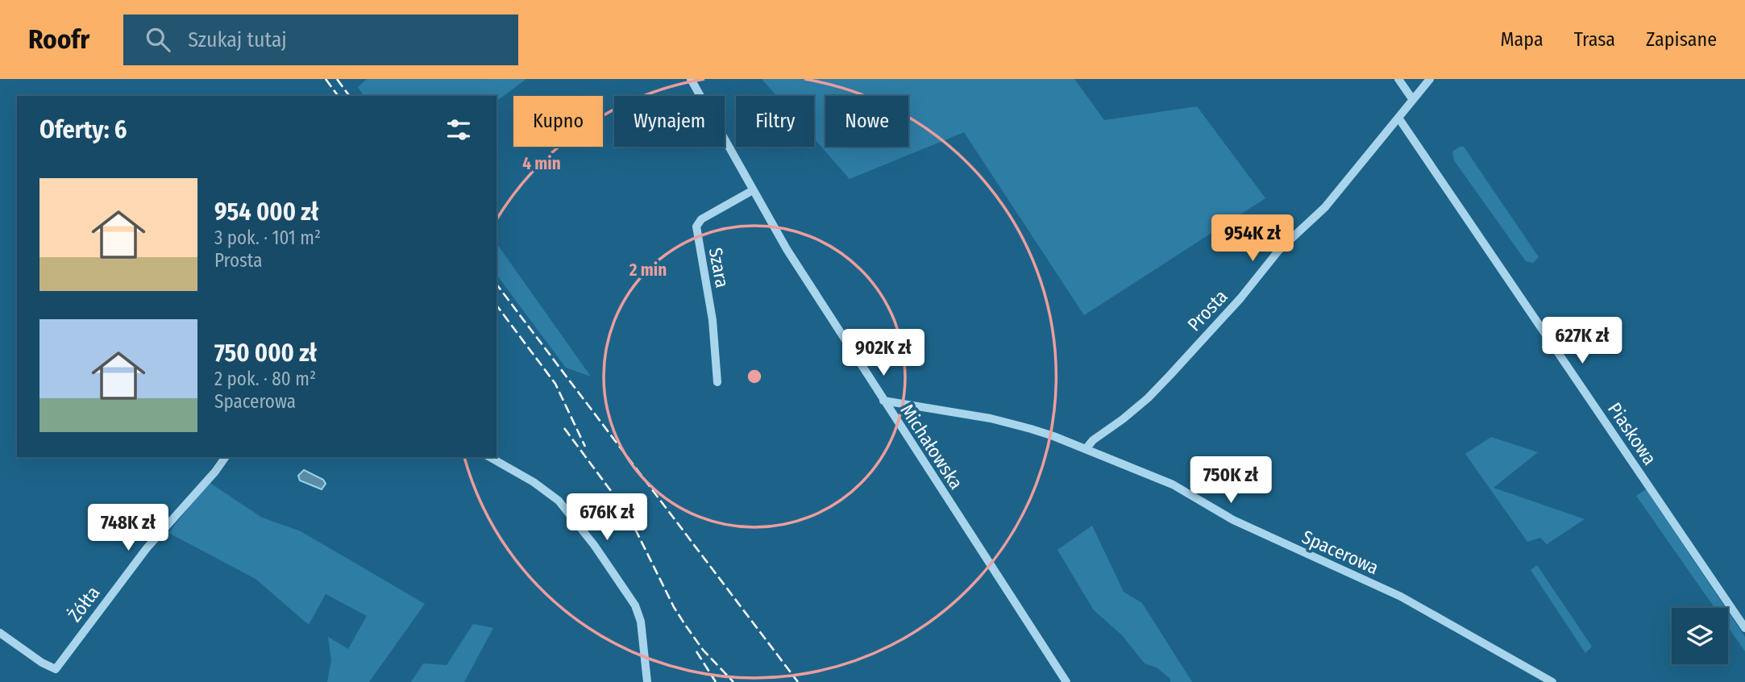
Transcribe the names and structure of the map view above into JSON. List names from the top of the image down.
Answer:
{
  "streets": {
    "street": [
      "Szara",
      "Prosta",
      "Piaskowa",
      "Michałowska",
      "Spacerowa",
      "Żółta"
    ]
  },
  "crossings": [
    ["Szara", "Michałowska"],
    ["Prosta", "Piaskowa"],
    ["Prosta", "Spacerowa"],
    ["Michałowska", "Spacerowa"]
  ],
  "page": {
    "header": "Roofr",
    "search": "Szukaj tutaj",
    "nav": ["Mapa", "Trasa", "Zapisane"],
    "chip": [
      "Kupno",
      "Wynajem",
      "Filtry",
      "Nowe"
    ],
    "heading": "Oferty: 6",
    "list": [
      {
        "name": "954 000 zł",
        "note": "3 pok. · 101 m² · Prosta"
      },
      {
        "name": "750 000 zł",
        "note": "2 pok. · 80 m² · Spacerowa"
      }
    ],
    "price": [
      "954K zł",
      "627K zł",
      "902K zł",
      "750K zł",
      "676K zł",
      "748K zł"
    ]
  },
  "rings": ["4 min", "2 min"]
}
